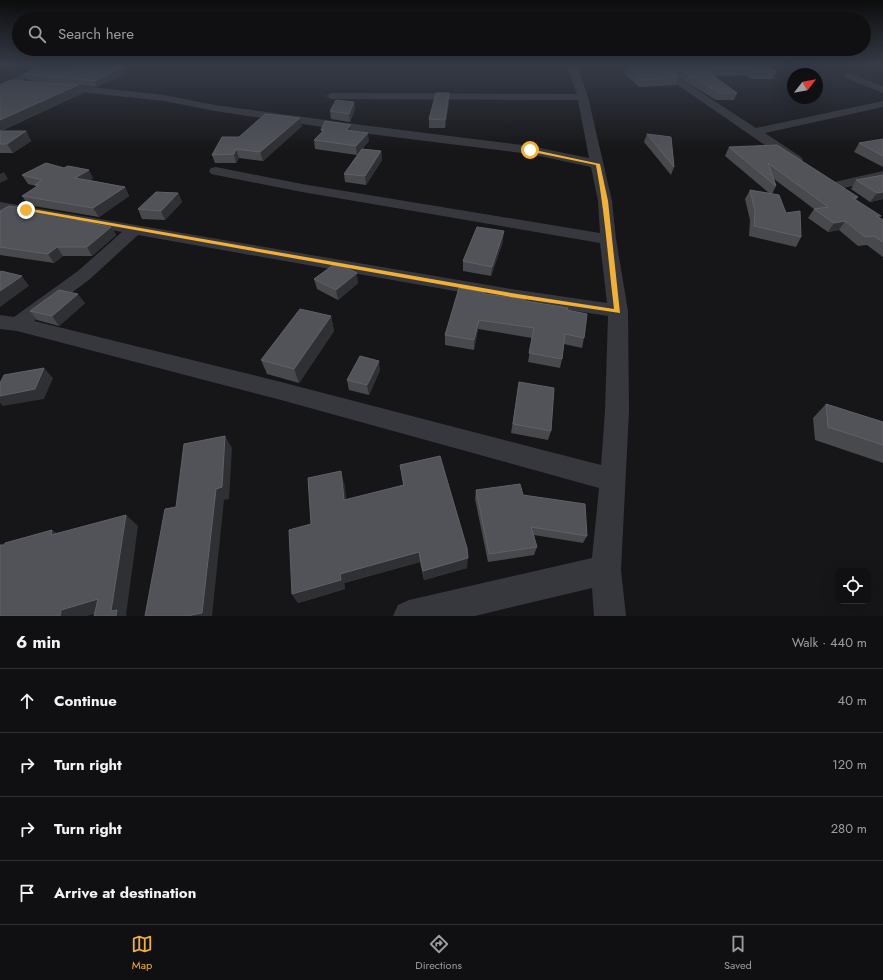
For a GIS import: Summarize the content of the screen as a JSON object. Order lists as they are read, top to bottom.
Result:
{
  "north": "top right",
  "page": {
    "search": "Search here",
    "heading": ["6 min", "Walk · 440 m"],
    "list": [
      ["Continue", "40 m"],
      ["Turn right", "120 m"],
      ["Turn right", "280 m"],
      "Arrive at destination"
    ],
    "nav": ["Map", "Directions", "Saved"]
  }
}
